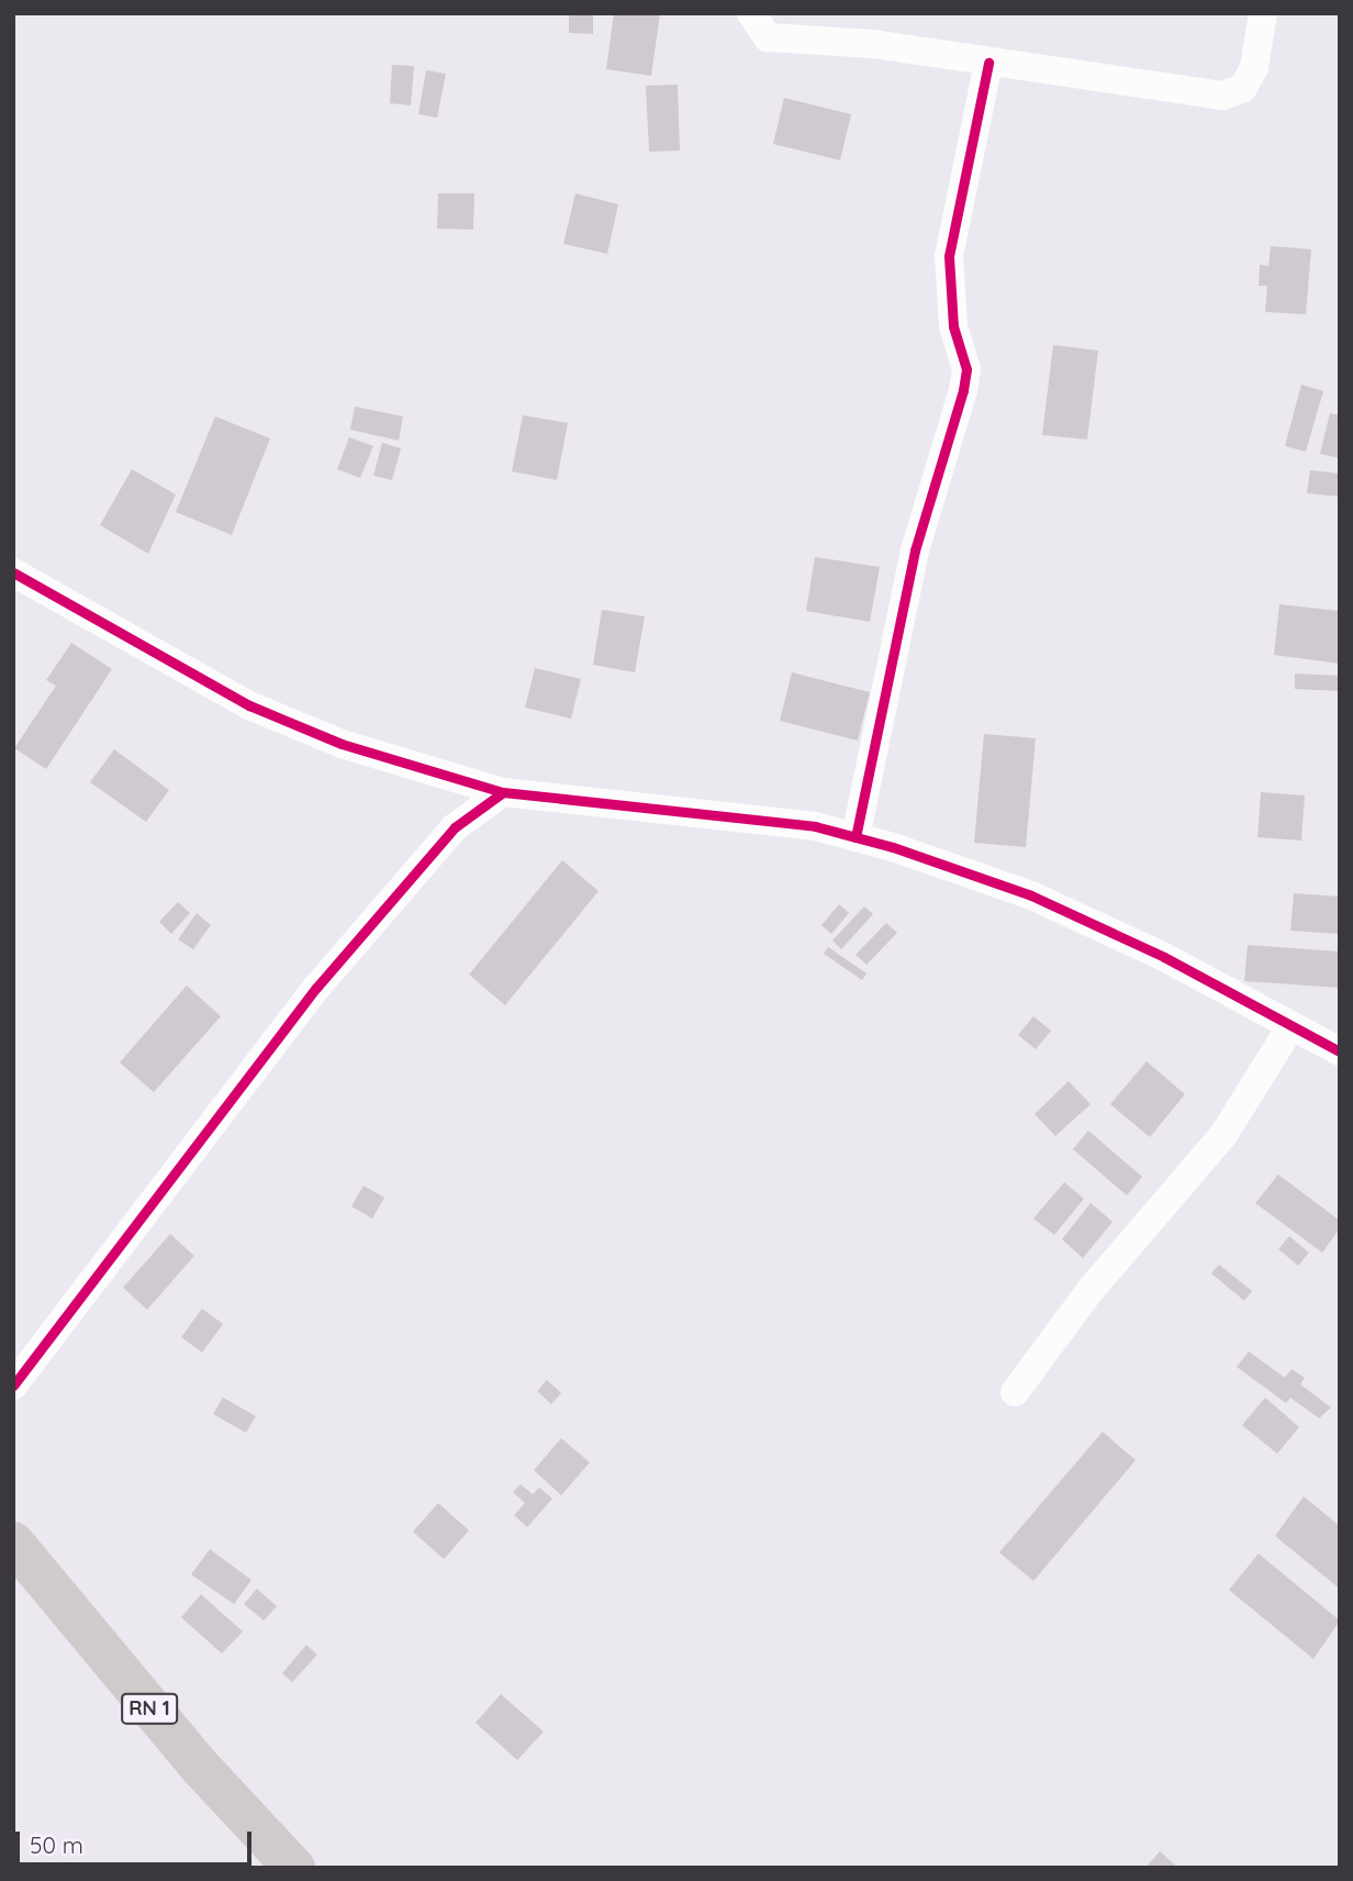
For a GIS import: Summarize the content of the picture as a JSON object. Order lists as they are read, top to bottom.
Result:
{
  "streets": {
    "main road": ["RN 1"]
  },
  "scale_bar": "50 m"
}
